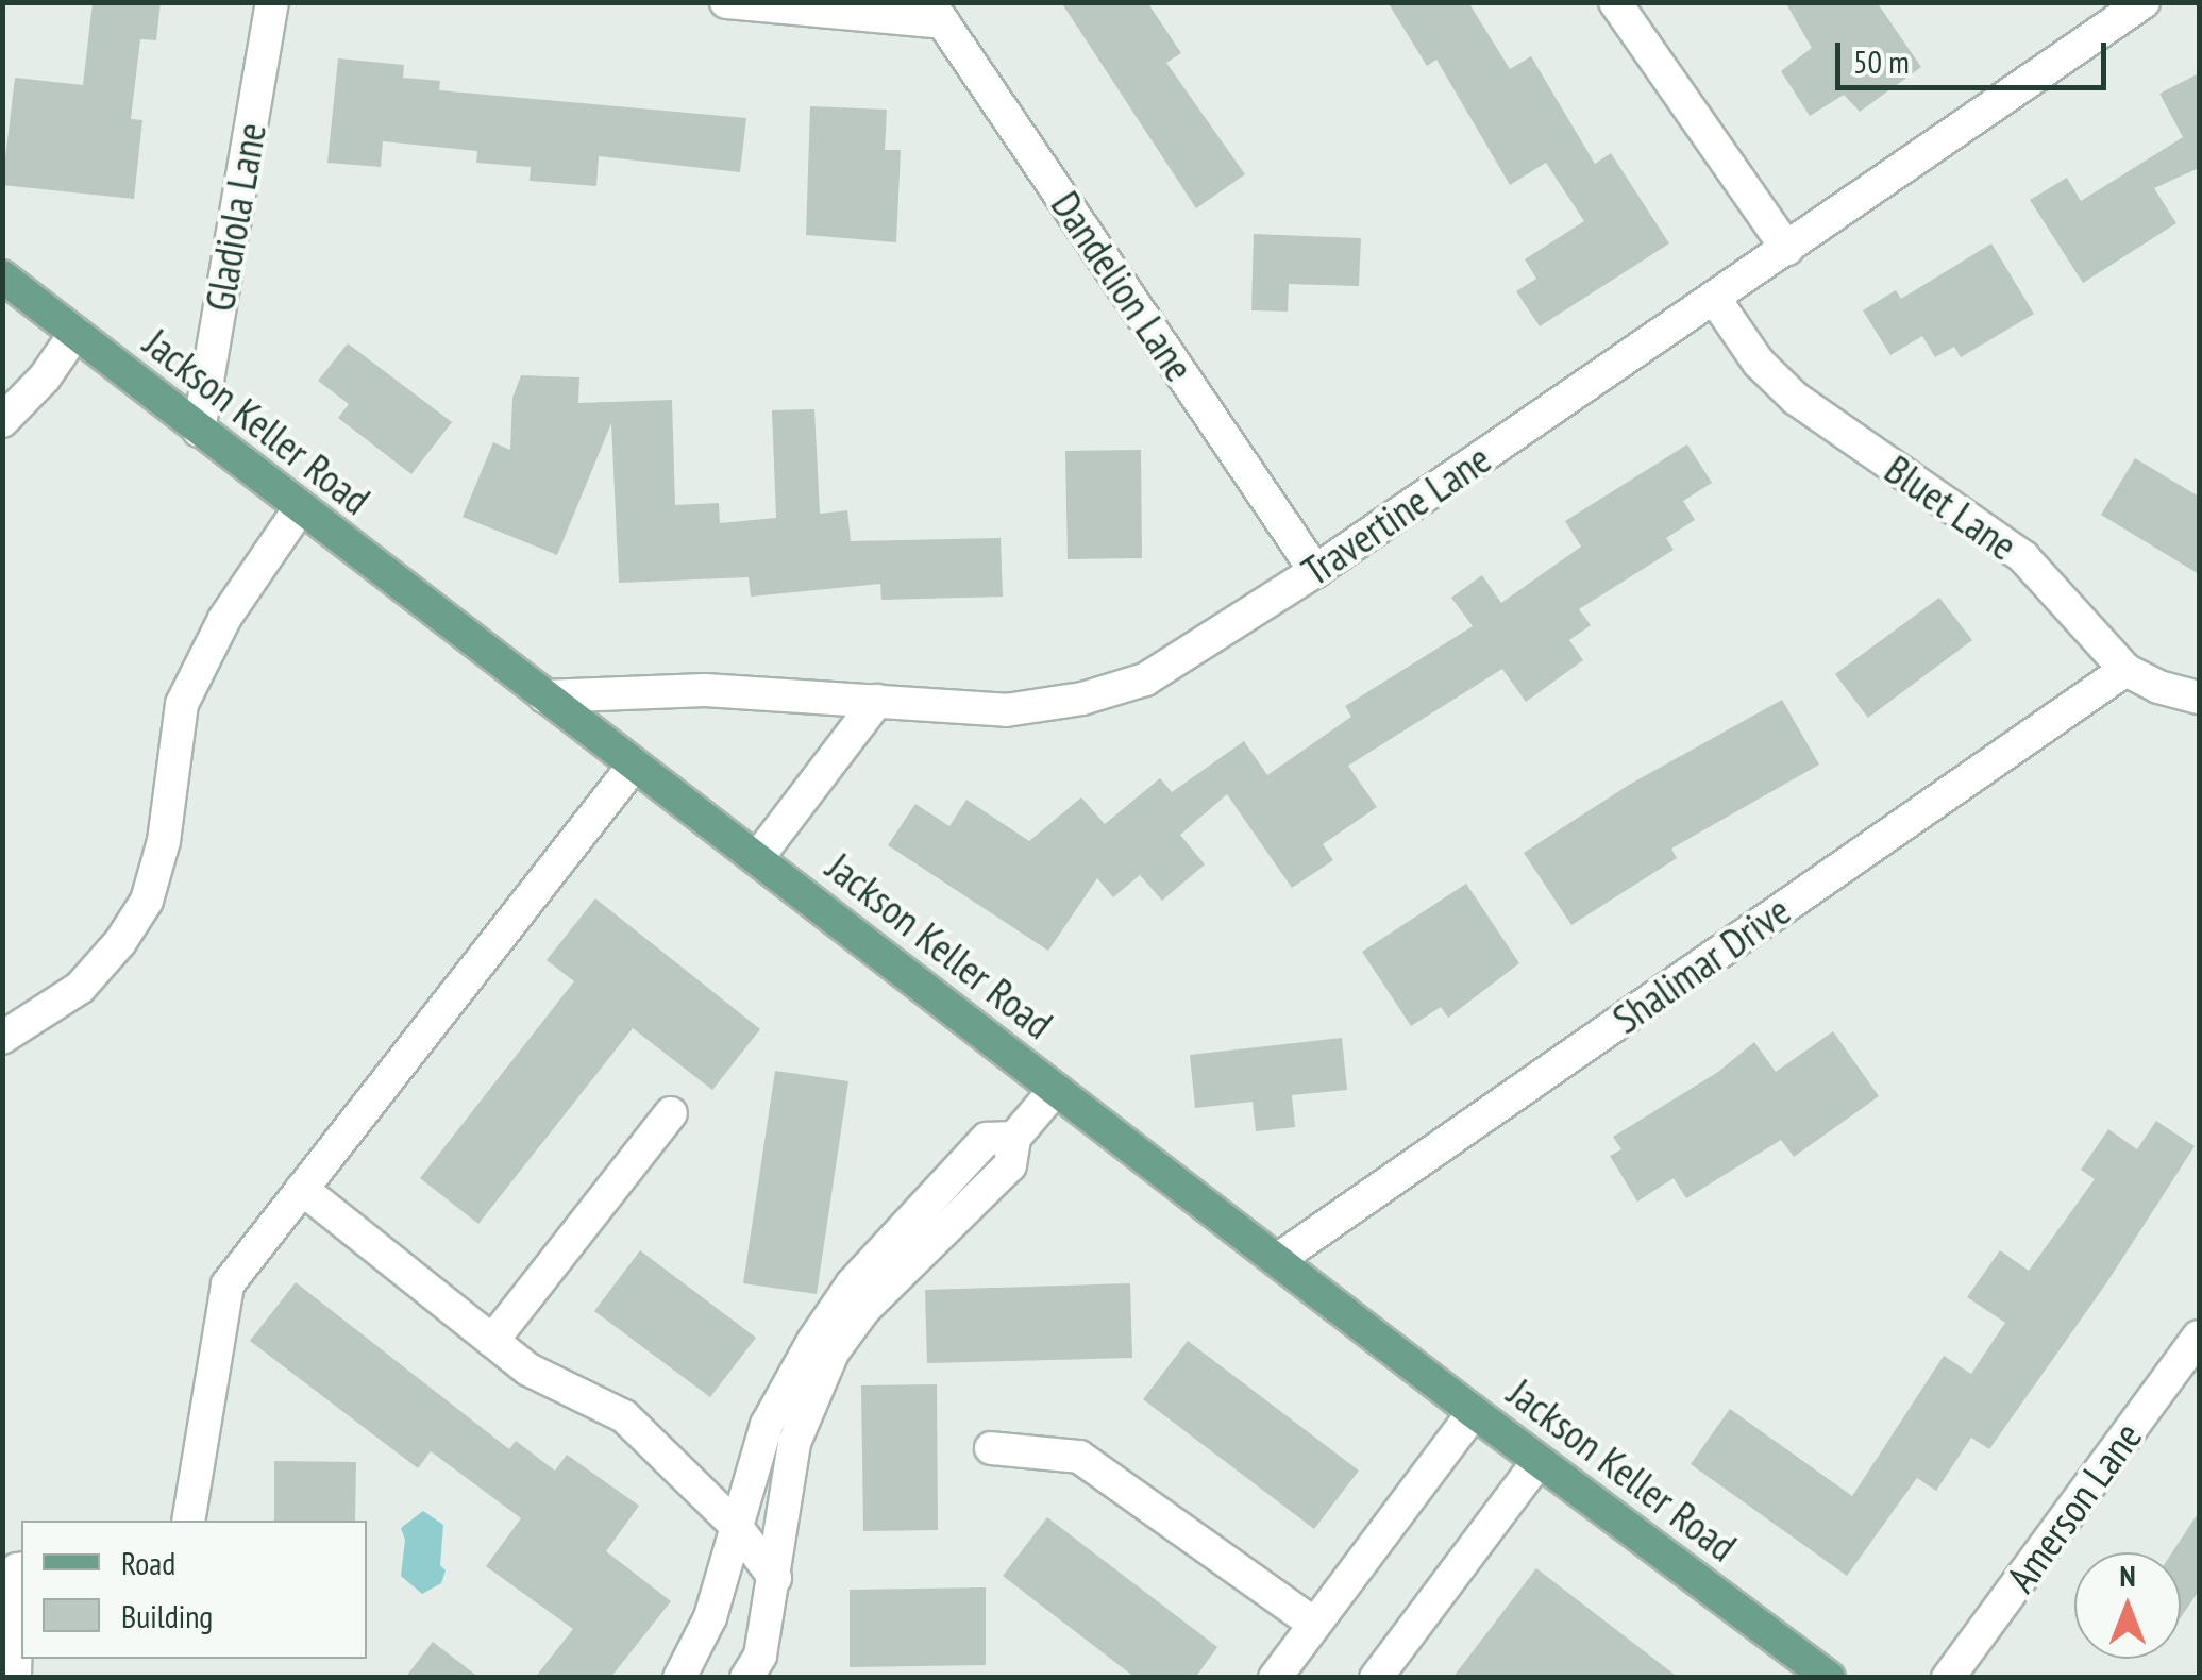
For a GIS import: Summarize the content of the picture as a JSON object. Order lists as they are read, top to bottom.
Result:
{
  "streets": {
    "main road": ["Jackson Keller Road"],
    "street": [
      "Gladiola Lane",
      "Dandelion Lane",
      "Bluet Lane",
      "Travertine Lane",
      "Shalimar Drive",
      "Amerson Lane"
    ]
  },
  "crossings": [
    ["Gladiola Lane", "Jackson Keller Road"],
    ["Dandelion Lane", "Travertine Lane"],
    ["Jackson Keller Road", "Travertine Lane"],
    ["Jackson Keller Road", "Shalimar Drive"],
    ["Bluet Lane", "Travertine Lane"],
    ["Bluet Lane", "Shalimar Drive"]
  ],
  "legend": ["Road", "Building"],
  "scale_bar": "50 m",
  "north": "top"
}
